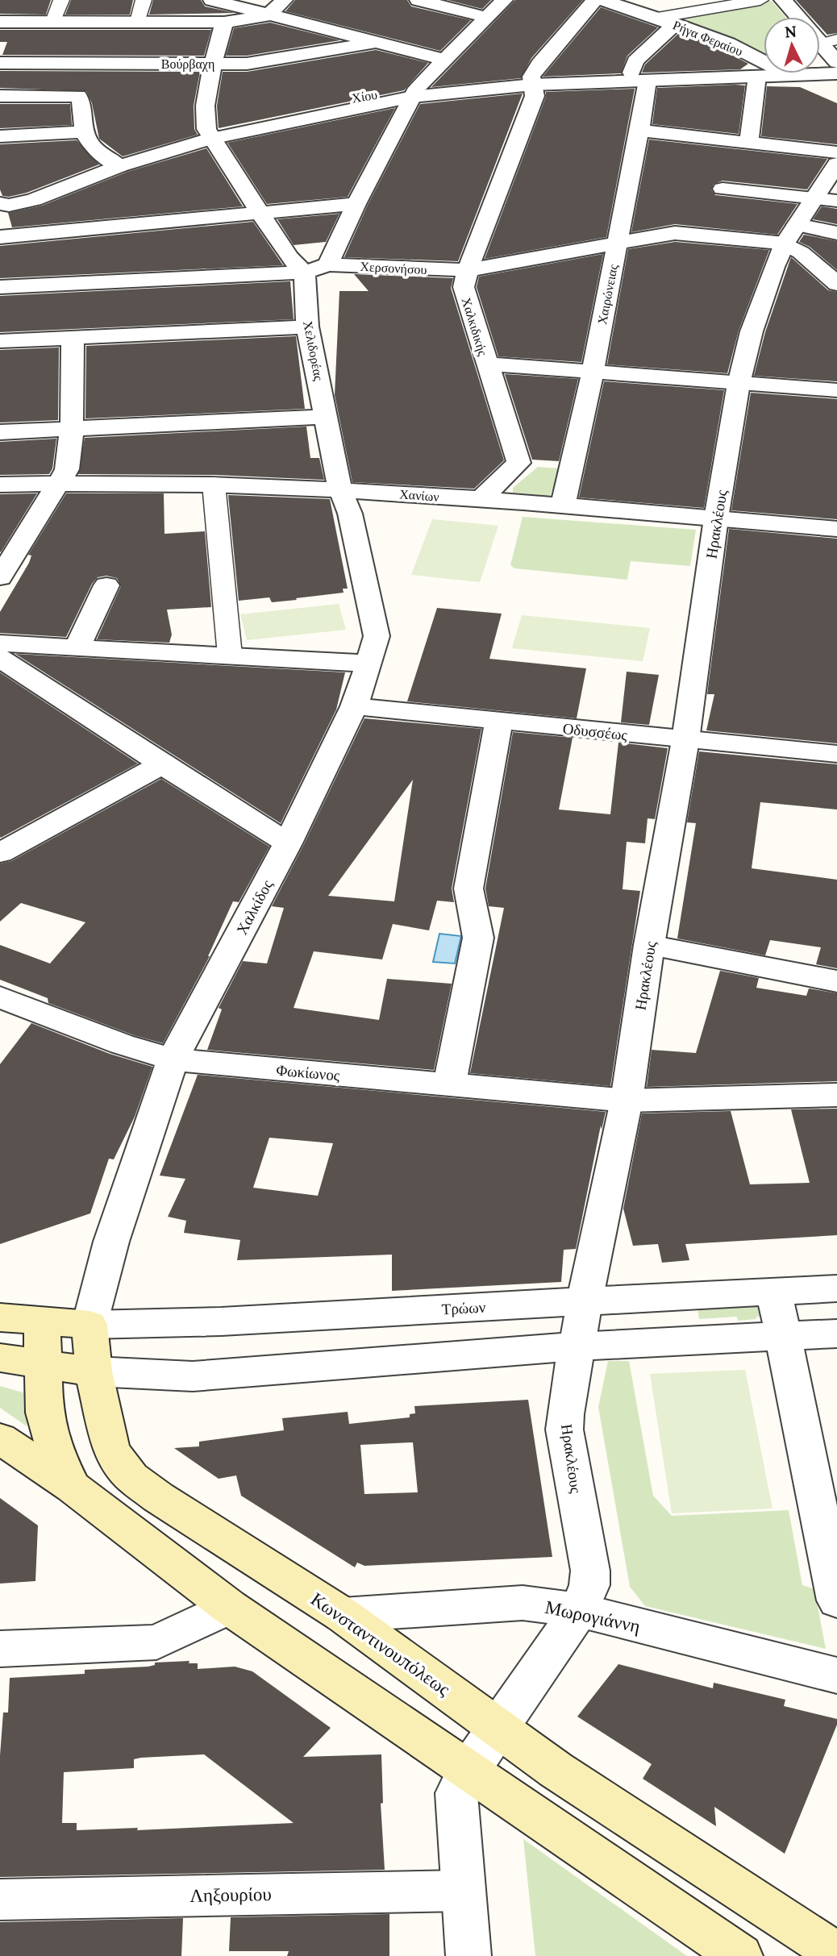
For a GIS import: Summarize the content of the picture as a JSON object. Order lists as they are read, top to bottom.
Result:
{
  "streets": {
    "main road": ["Κωνσταντινουπόλεως"],
    "street": [
      "Ρήγα Φεραίου",
      "Βούρβαχη",
      "Χίου",
      "Χερσονήσου",
      "Χαιρώνειας",
      "Χαλκιδικής",
      "Χελιδορέας",
      "Χανίων",
      "Ηρακλέους",
      "Οδυσσέως",
      "Χαλκίδος",
      "Φωκίωνος",
      "Τρώων",
      "Μωρογιάννη",
      "Ληξουρίου"
    ]
  },
  "crossings": [
    ["Ρήγα Φεραίου", "Χίου"],
    ["Χίου", "Χαιρώνειας"],
    ["Χίου", "Χαλκιδικής"],
    ["Χερσονήσου", "Χαιρώνειας"],
    ["Χερσονήσου", "Χαλκιδικής"],
    ["Χερσονήσου", "Χελιδορέας"],
    ["Χερσονήσου", "Ηρακλέους"],
    ["Χαιρώνειας", "Χανίων"],
    ["Χαλκιδικής", "Χανίων"],
    ["Χελιδορέας", "Χανίων"],
    ["Χελιδορέας", "Χαλκίδος"],
    ["Χανίων", "Ηρακλέους"],
    ["Χανίων", "Χαλκίδος"],
    ["Ηρακλέους", "Οδυσσέως"],
    ["Ηρακλέους", "Φωκίωνος"],
    ["Ηρακλέους", "Τρώων"],
    ["Ηρακλέους", "Μωρογιάννη"],
    ["Ηρακλέους", "Κωνσταντινουπόλεως"],
    ["Ηρακλέους", "Ληξουρίου"],
    ["Οδυσσέως", "Χαλκίδος"],
    ["Χαλκίδος", "Φωκίωνος"],
    ["Χαλκίδος", "Τρώων"],
    ["Χαλκίδος", "Κωνσταντινουπόλεως"],
    ["Τρώων", "Κωνσταντινουπόλεως"],
    ["Μωρογιάννη", "Κωνσταντινουπόλεως"]
  ],
  "north": "top"
}
